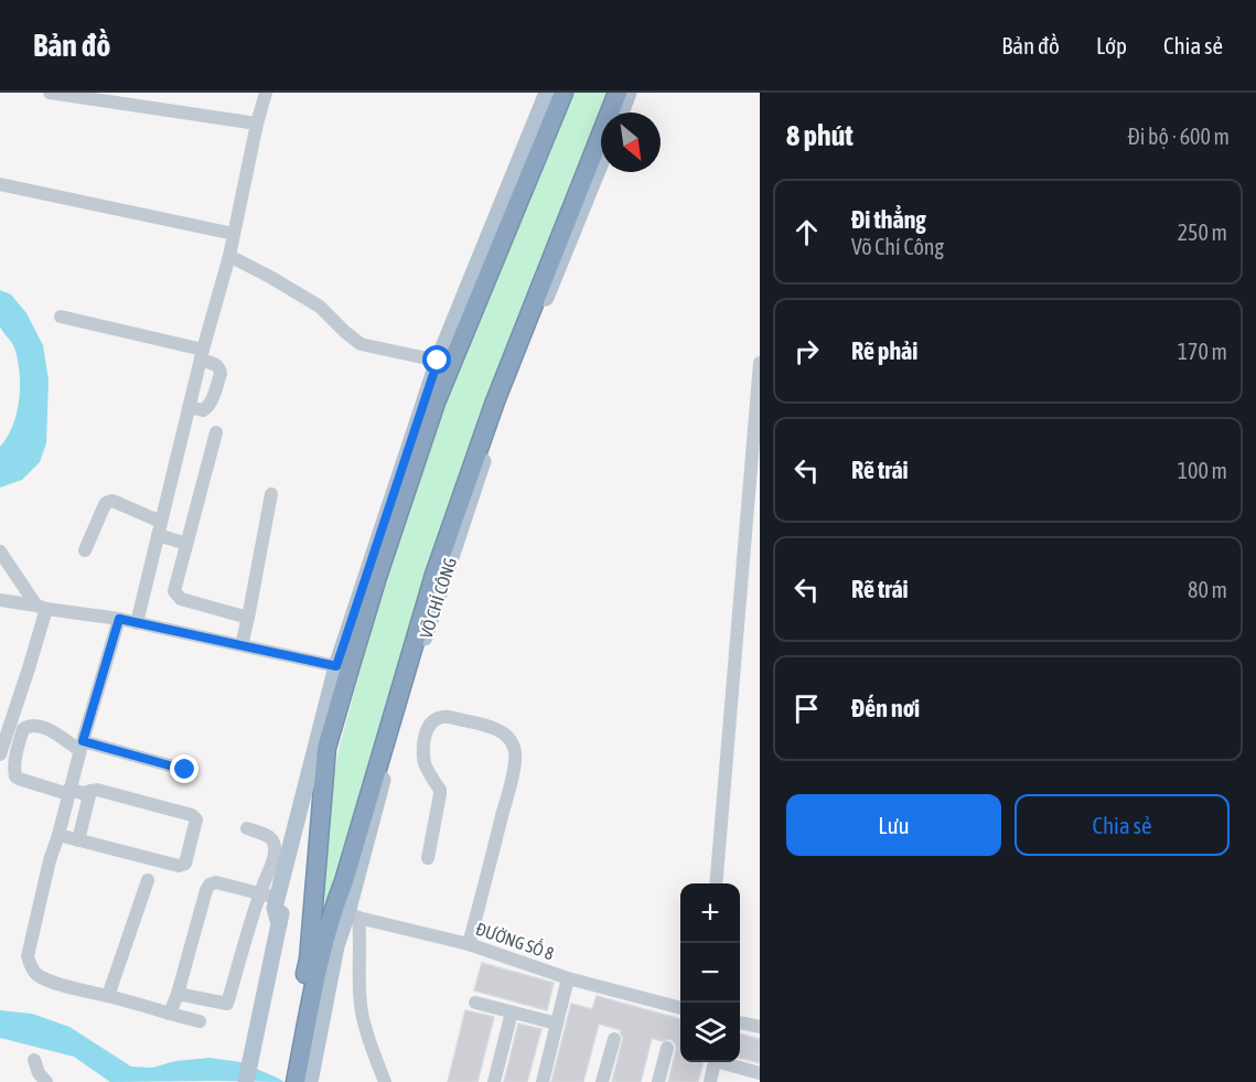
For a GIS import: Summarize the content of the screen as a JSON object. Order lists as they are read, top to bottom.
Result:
{
  "streets": {
    "highway": ["VÕ CHÍ CÔNG"],
    "street": ["ĐƯỜNG SỐ 8"]
  },
  "crossings": [
    ["VÕ CHÍ CÔNG", "ĐƯỜNG SỐ 8"]
  ],
  "north": "bottom right",
  "page": {
    "header": "Bản đồ",
    "nav": ["Bản đồ", "Lớp", "Chia sẻ"],
    "heading": ["8 phút", "Đi bộ · 600 m"],
    "list": [
      ["Đi thẳng", "Võ Chí Công", "250 m"],
      ["Rẽ phải", "170 m"],
      ["Rẽ trái", "100 m"],
      ["Rẽ trái", "80 m"],
      "Đến nơi"
    ],
    "buttons": ["Lưu", "Chia sẻ"],
    "map_buttons": ["+", "−"]
  }
}
